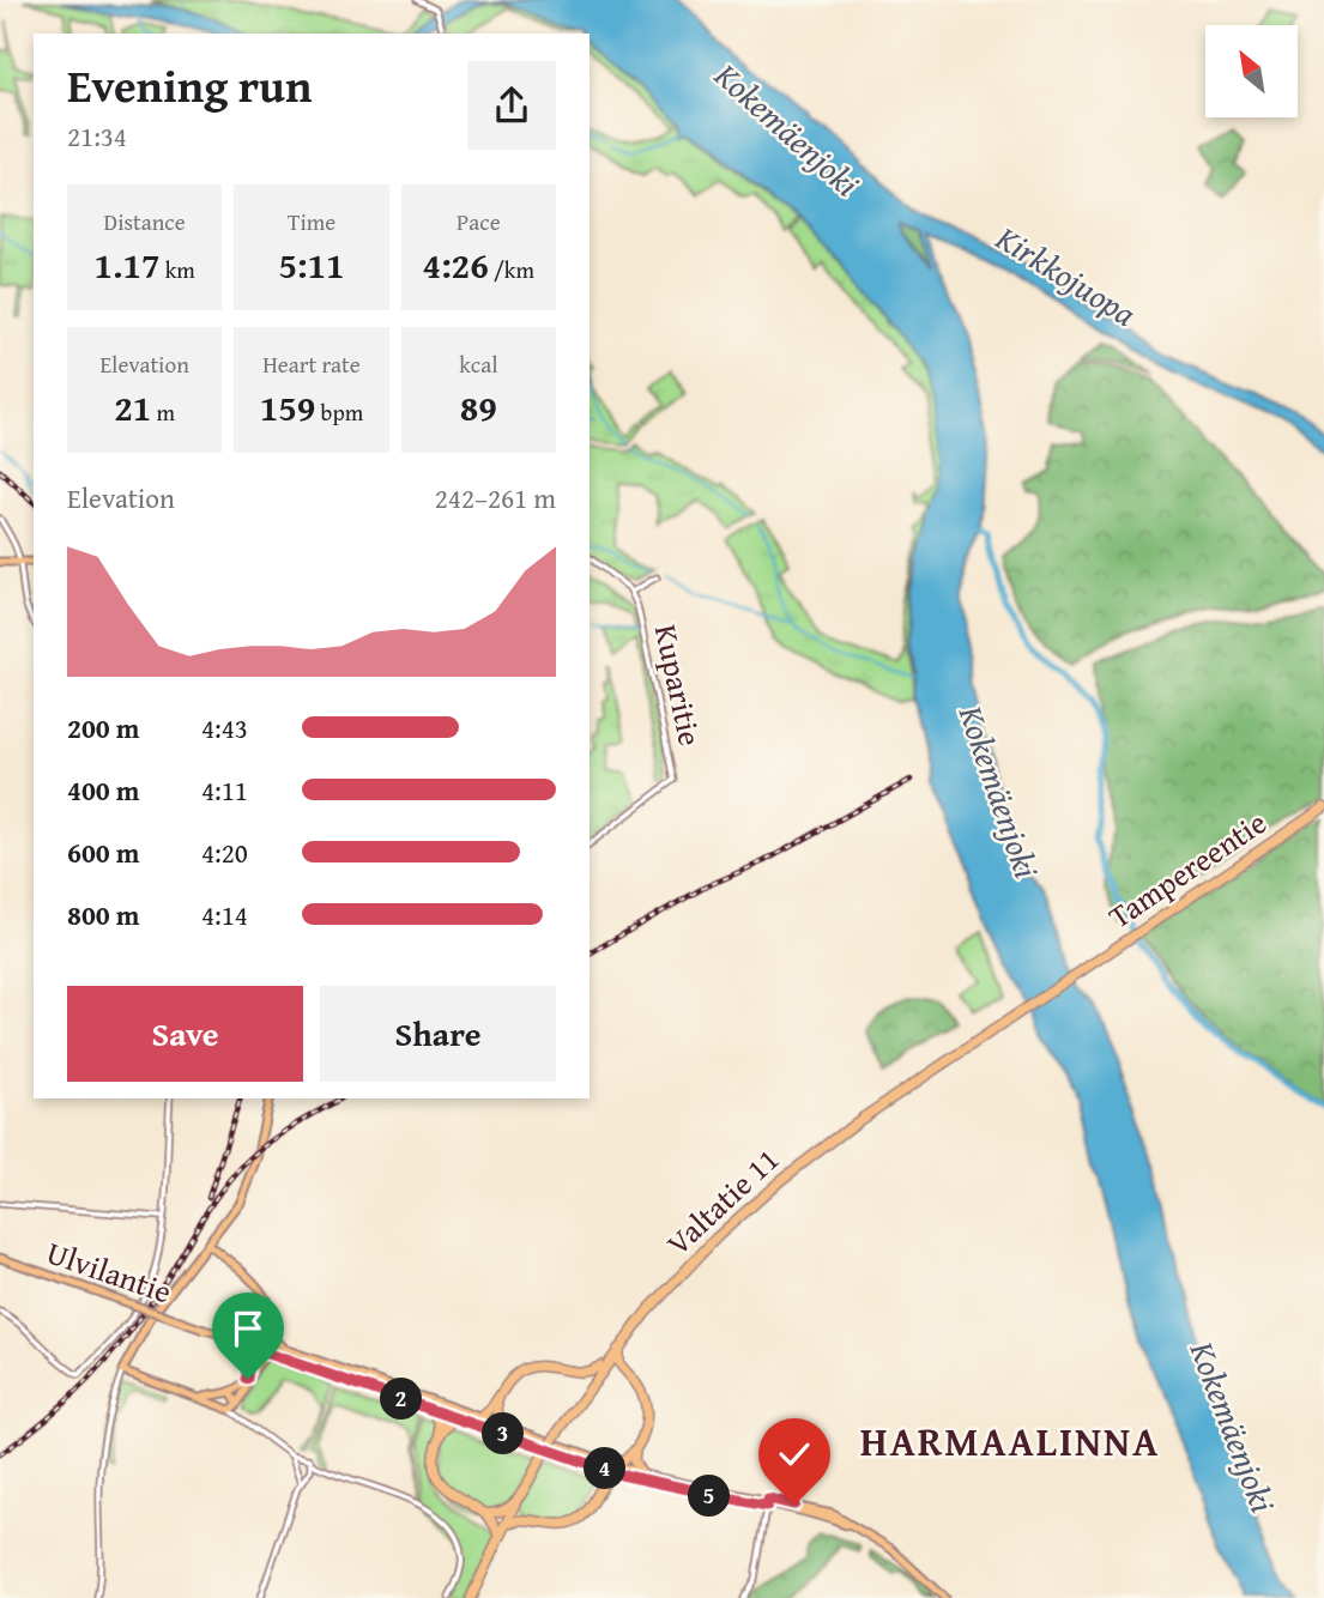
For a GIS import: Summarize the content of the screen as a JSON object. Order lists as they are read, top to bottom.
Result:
{
  "streets": {
    "highway": ["Tampereentie", "Valtatie 11"],
    "main road": ["Ulvilantie"],
    "street": ["Kuparitie"]
  },
  "crossings": [
    ["Tampereentie", "Valtatie 11"]
  ],
  "districts": ["HARMAALINNA"],
  "water": ["Kokemäenjoki", "Kirkkojuopa"],
  "north": "top left",
  "page": {
    "heading": ["Evening run", "21:34"],
    "stats": [
      ["Distance", "1.17 km"],
      ["Time", "5:11"],
      ["Pace", "4:26 /km"],
      ["Elevation", "21 m"],
      ["Heart rate", "159 bpm"],
      ["kcal", "89"]
    ],
    "chart": ["Elevation", "242–261 m"],
    "list": [
      {
        "name": "200 m",
        "note": "4:43"
      },
      {
        "name": "400 m",
        "note": "4:11"
      },
      {
        "name": "600 m",
        "note": "4:20"
      },
      {
        "name": "800 m",
        "note": "4:14"
      }
    ],
    "buttons": ["Save", "Share"],
    "pins": [
      "2",
      "3",
      "4",
      "5"
    ]
  }
}
